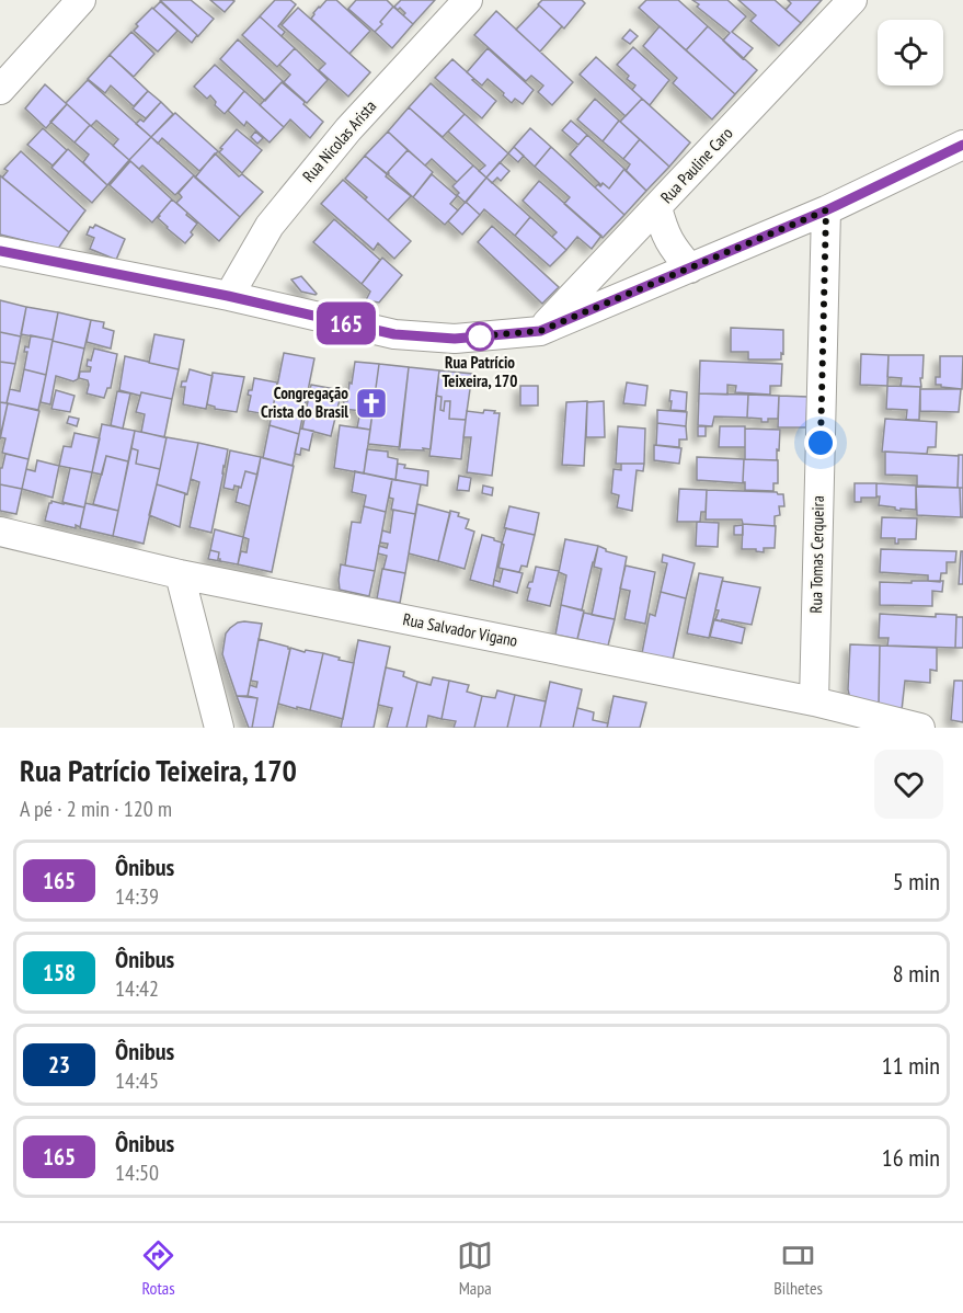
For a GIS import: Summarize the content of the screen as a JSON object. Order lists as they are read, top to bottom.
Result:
{
  "streets": {
    "street": [
      "Rua Nicolas Arista",
      "Rua Pauline Caro",
      "Rua Tomas Cerqueira",
      "Rua Salvador Vigano"
    ]
  },
  "crossings": [
    ["Rua Tomas Cerqueira", "Rua Salvador Vigano"]
  ],
  "places": {
    "other": ["Rua Patrício Teixeira, 170"],
    "church": ["Congregação Crista do Brasil"]
  },
  "lines": ["bus line 165"],
  "page": {
    "on_map": "165",
    "heading": ["Rua Patrício Teixeira, 170", "A pé · 2 min · 120 m"],
    "list": [
      {
        "mark": "165",
        "name": "Ônibus",
        "note": "14:39",
        "value": "5 min"
      },
      {
        "mark": "158",
        "name": "Ônibus",
        "note": "14:42",
        "value": "8 min"
      },
      {
        "mark": "23",
        "name": "Ônibus",
        "note": "14:45",
        "value": "11 min"
      },
      {
        "mark": "165",
        "name": "Ônibus",
        "note": "14:50",
        "value": "16 min"
      }
    ],
    "tabs": ["Rotas", "Mapa", "Bilhetes"]
  }
}
